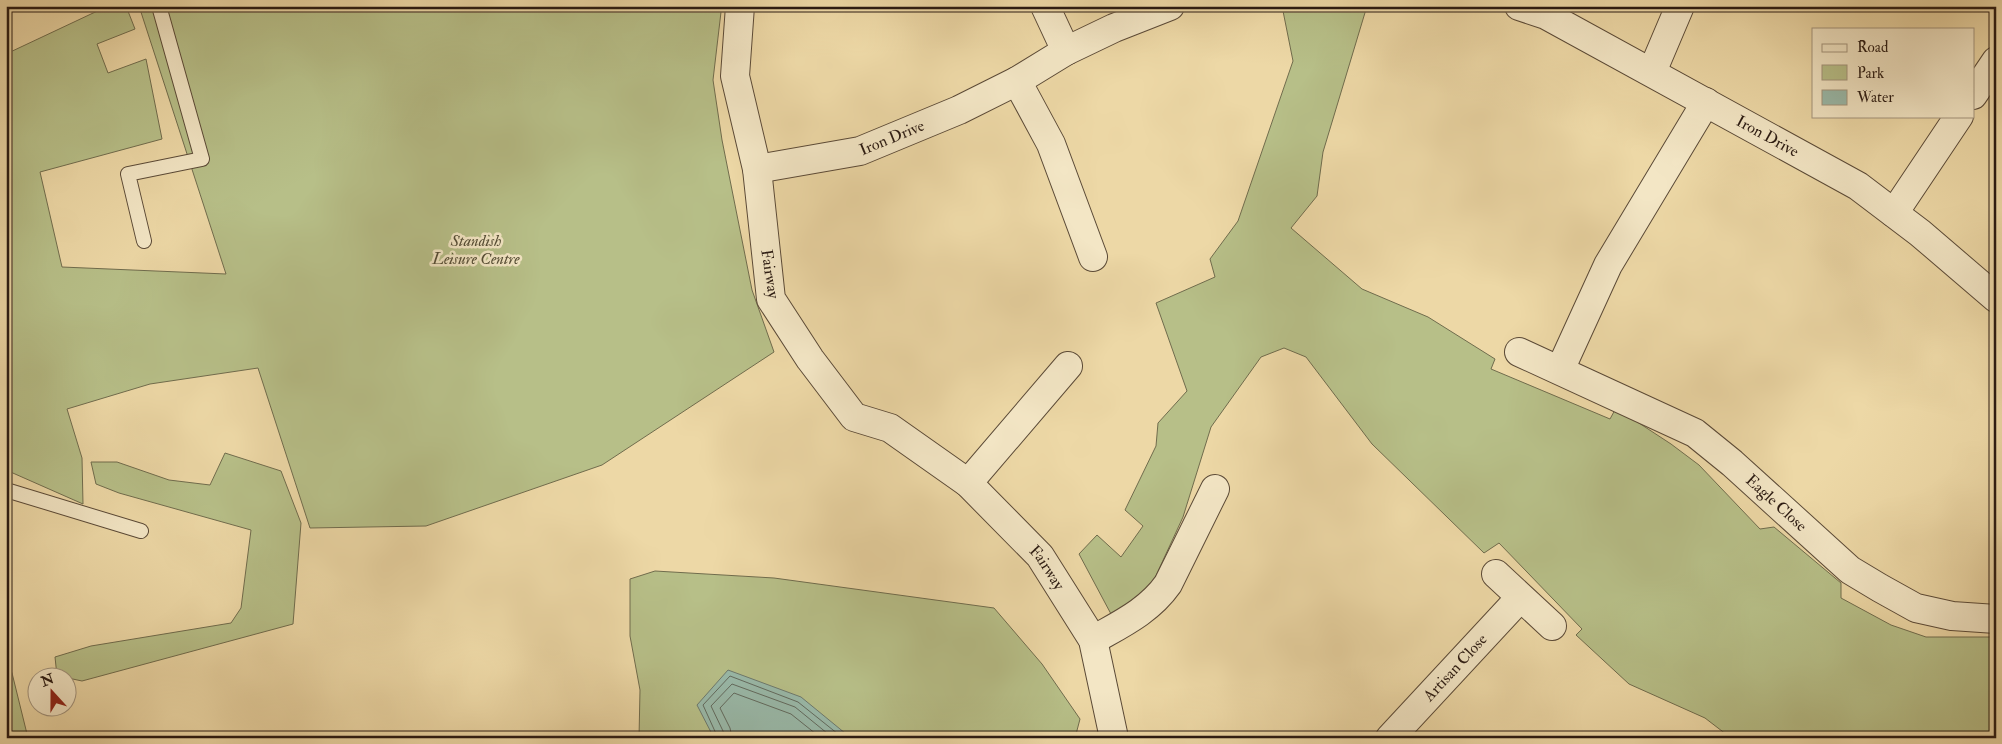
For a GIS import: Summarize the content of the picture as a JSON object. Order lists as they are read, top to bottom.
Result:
{
  "streets": {
    "street": [
      "Iron Drive",
      "Fairway",
      "Eagle Close",
      "Artisan Close"
    ]
  },
  "crossings": [
    ["Iron Drive", "Fairway"]
  ],
  "parks": ["Standish Leisure Centre"],
  "legend": ["Road", "Park", "Water"],
  "north": "top"
}
